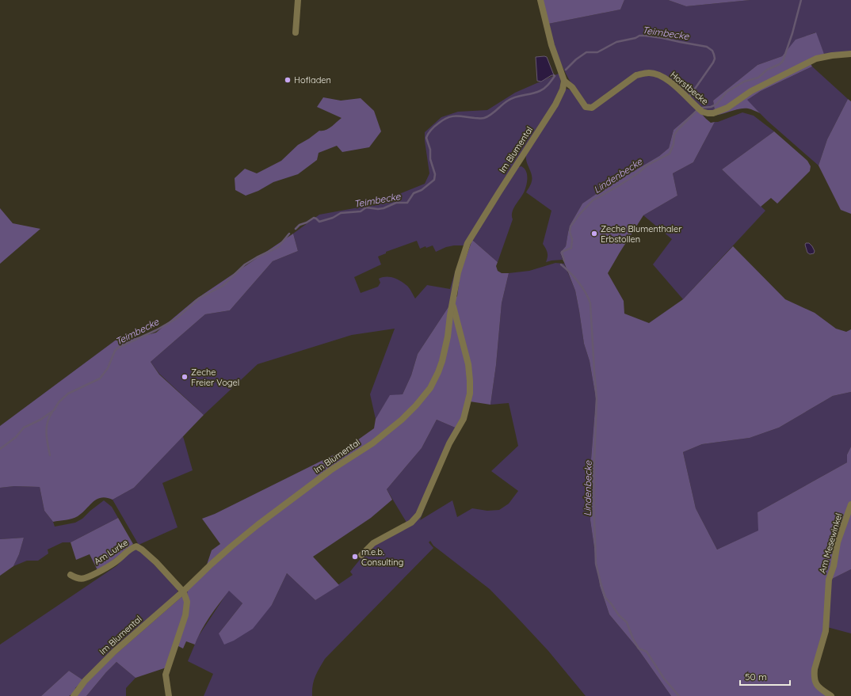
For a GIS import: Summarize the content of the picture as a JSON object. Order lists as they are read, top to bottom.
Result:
{
  "streets": {
    "street": [
      "Horstbecke",
      "Im Blumental",
      "Am Mesewinkel",
      "Am Lurke"
    ]
  },
  "crossings": [
    ["Horstbecke", "Im Blumental"],
    ["Im Blumental", "Am Lurke"]
  ],
  "water": ["Teimbecke", "Lindenbecke"],
  "places": [
    "Hofladen",
    "Zeche Blumenthaler Erbstollen",
    "Zeche Freier Vogel",
    "m.e.b. Consulting"
  ],
  "scale_bar": "50 m"
}
